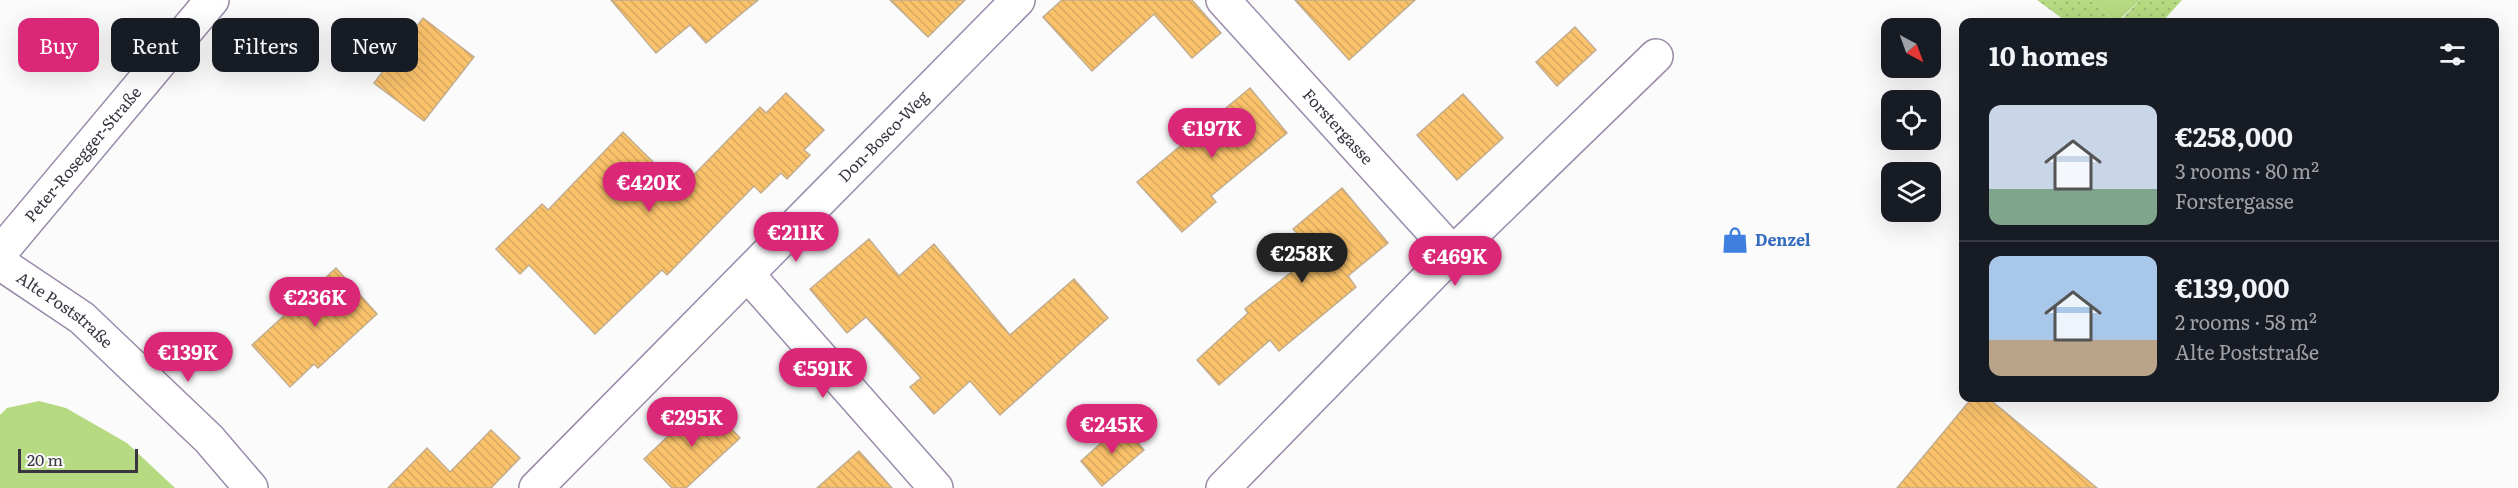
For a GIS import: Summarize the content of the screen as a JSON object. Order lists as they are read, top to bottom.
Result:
{
  "streets": {
    "street": [
      "Forstergasse",
      "Don-Bosco-Weg",
      "Peter-Rosegger-Straße",
      "Alte Poststraße"
    ]
  },
  "places": {
    "shop": ["Denzel"]
  },
  "scale_bar": "20 m",
  "north": "bottom right",
  "page": {
    "chip": [
      "Buy",
      "Rent",
      "Filters",
      "New"
    ],
    "heading": "10 homes",
    "list": [
      {
        "name": "€258,000",
        "note": "3 rooms · 80 m² · Forstergasse"
      },
      {
        "name": "€139,000",
        "note": "2 rooms · 58 m² · Alte Poststraße"
      }
    ],
    "price": [
      "€197K",
      "€420K",
      "€211K",
      "€258K",
      "€469K",
      "€236K",
      "€139K",
      "€591K",
      "€295K",
      "€245K"
    ],
    "scale": "20 m"
  }
}
